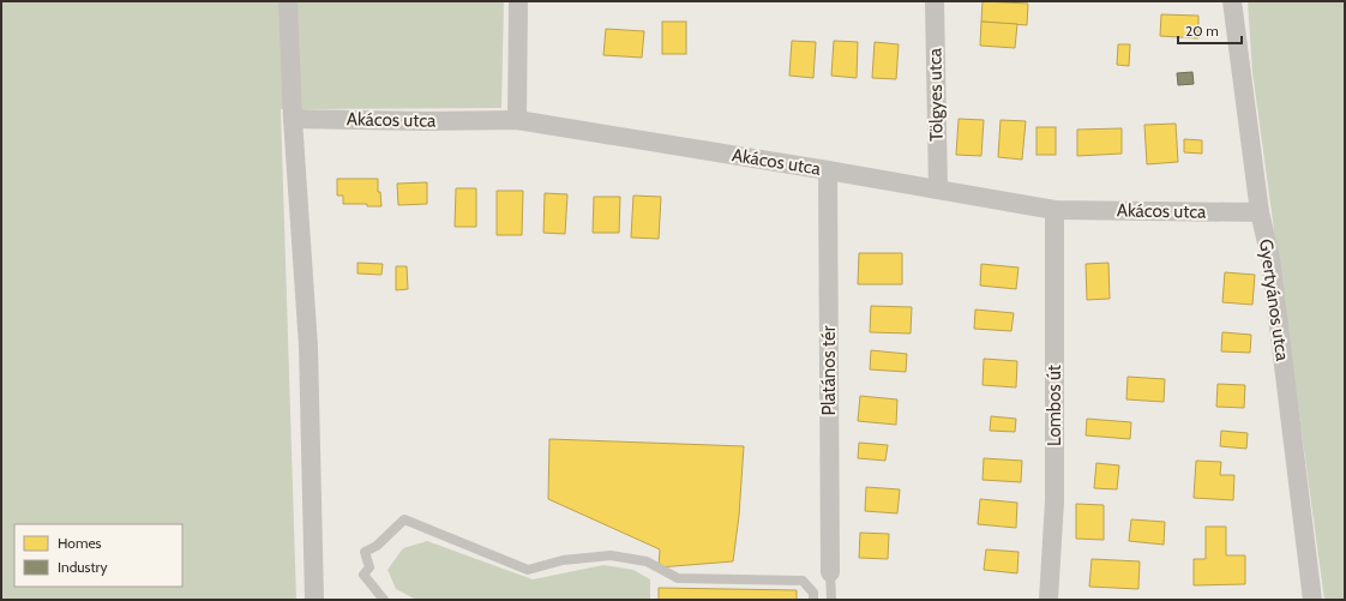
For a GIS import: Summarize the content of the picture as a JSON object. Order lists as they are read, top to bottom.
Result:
{
  "streets": {
    "street": [
      "Tölgyes utca",
      "Akácos utca",
      "Gyertyános utca",
      "Platános tér",
      "Lombos út"
    ]
  },
  "crossings": [
    ["Tölgyes utca", "Akácos utca"],
    ["Akácos utca", "Gyertyános utca"],
    ["Akácos utca", "Platános tér"],
    ["Akácos utca", "Lombos út"]
  ],
  "legend": ["Homes", "Industry"],
  "scale_bar": "20 m"
}
